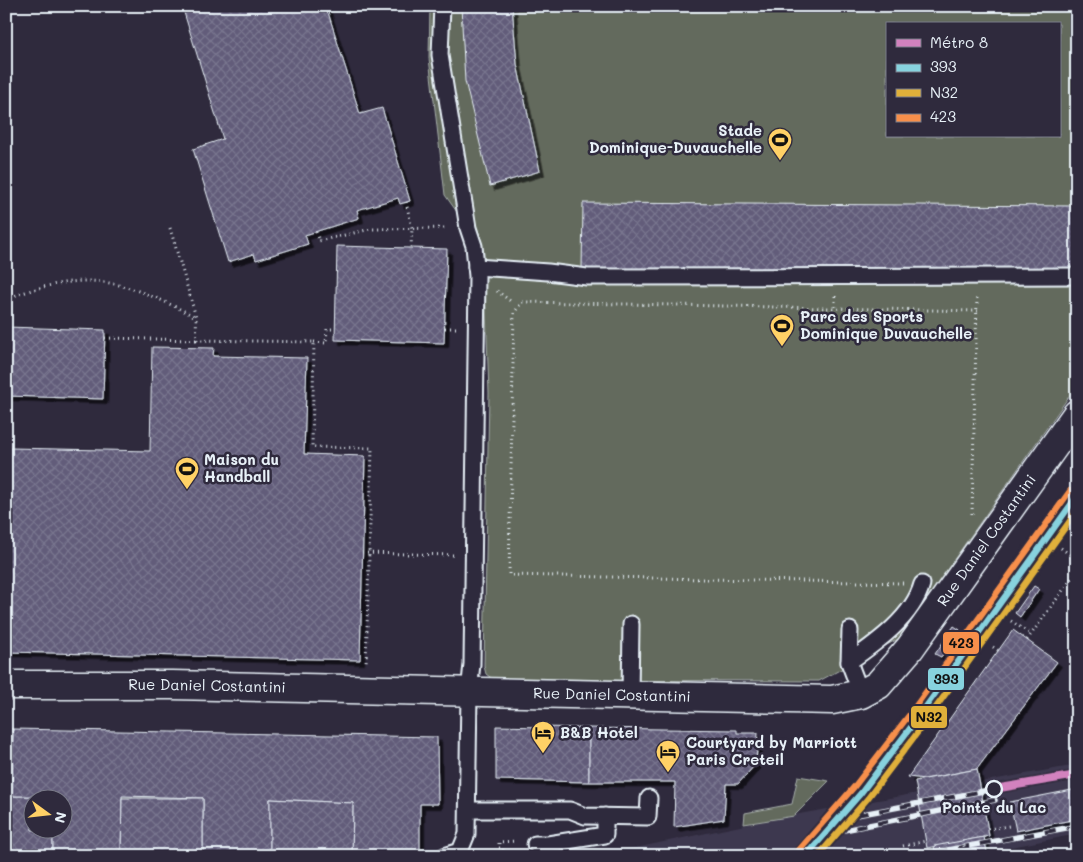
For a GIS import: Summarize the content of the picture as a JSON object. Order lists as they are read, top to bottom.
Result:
{
  "streets": {
    "street": ["Rue Daniel Costantini"]
  },
  "places": {
    "sports": ["Stade Dominique-Duvauchelle", "Parc des Sports Dominique Duvauchelle", "Maison du Handball"],
    "hotel": ["B&B Hotel", "Courtyard by Marriott Paris Creteil"],
    "other": ["Pointe du Lac"]
  },
  "lines": [
    "transit line 423",
    "transit line 393",
    "transit line N32",
    "metro line 8"
  ],
  "legend": [
    "Métro 8",
    "393",
    "N32",
    "423"
  ],
  "north": "right"
}
